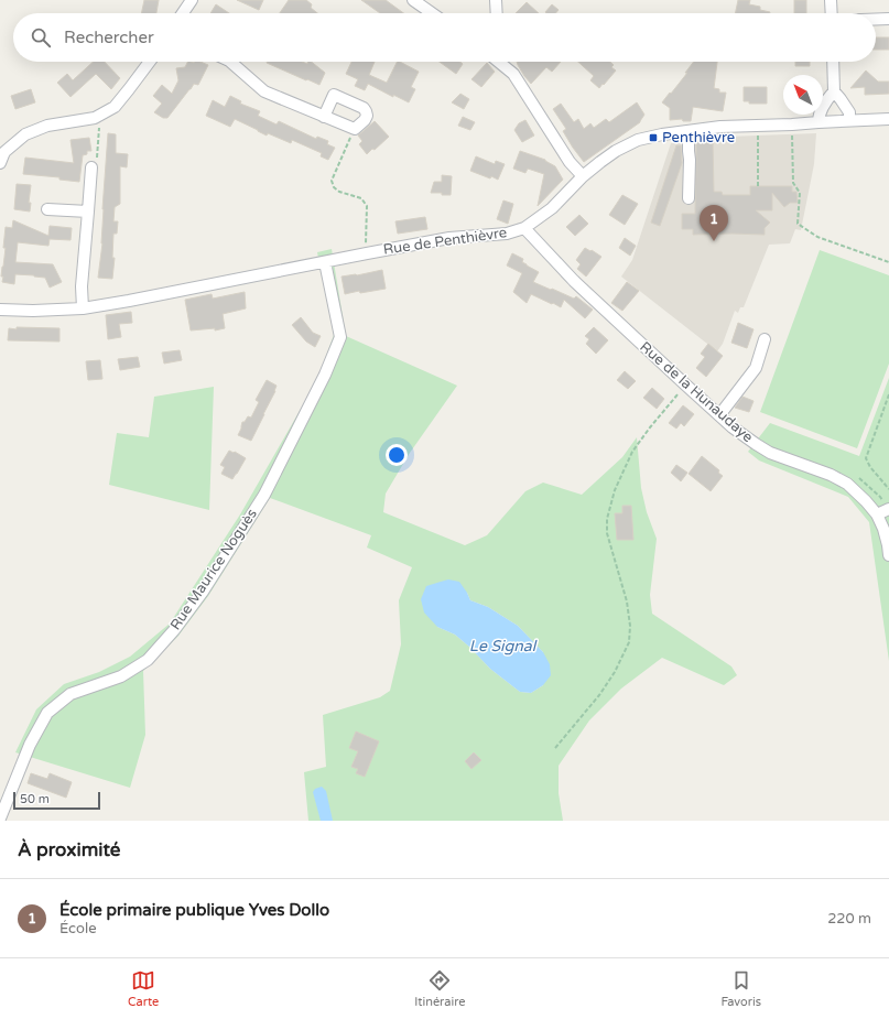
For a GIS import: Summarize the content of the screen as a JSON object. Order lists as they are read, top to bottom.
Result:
{
  "streets": {
    "street": ["Rue de Penthièvre", "Rue de la Hunaudaye", "Rue Maurice Noguès"]
  },
  "crossings": [
    ["Rue de Penthièvre", "Rue de la Hunaudaye"],
    ["Rue de Penthièvre", "Rue Maurice Noguès"]
  ],
  "water": ["Le Signal"],
  "places": {
    "transit": ["Penthièvre"]
  },
  "scale_bar": "50 m",
  "north": "top left",
  "page": {
    "search": "Rechercher",
    "pins": "1",
    "scale": "50 m",
    "heading": "À proximité",
    "list": [
      {
        "mark": "1",
        "name": "École primaire publique Yves Dollo",
        "note": "École",
        "value": "220 m"
      }
    ],
    "nav": ["Carte", "Itinéraire", "Favoris"]
  }
}
